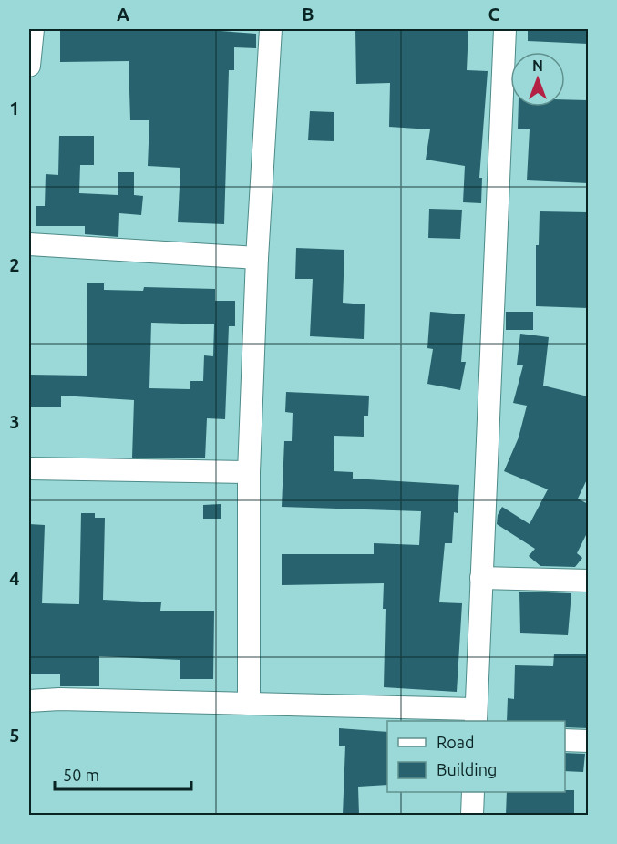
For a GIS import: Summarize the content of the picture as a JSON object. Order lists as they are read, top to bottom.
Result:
{
  "legend": ["Road", "Building"],
  "scale_bar": "50 m",
  "north": "top",
  "grid": {
    "columns": ["A", "B", "C"],
    "rows": [
      "1",
      "2",
      "3",
      "4",
      "5"
    ]
  }
}
